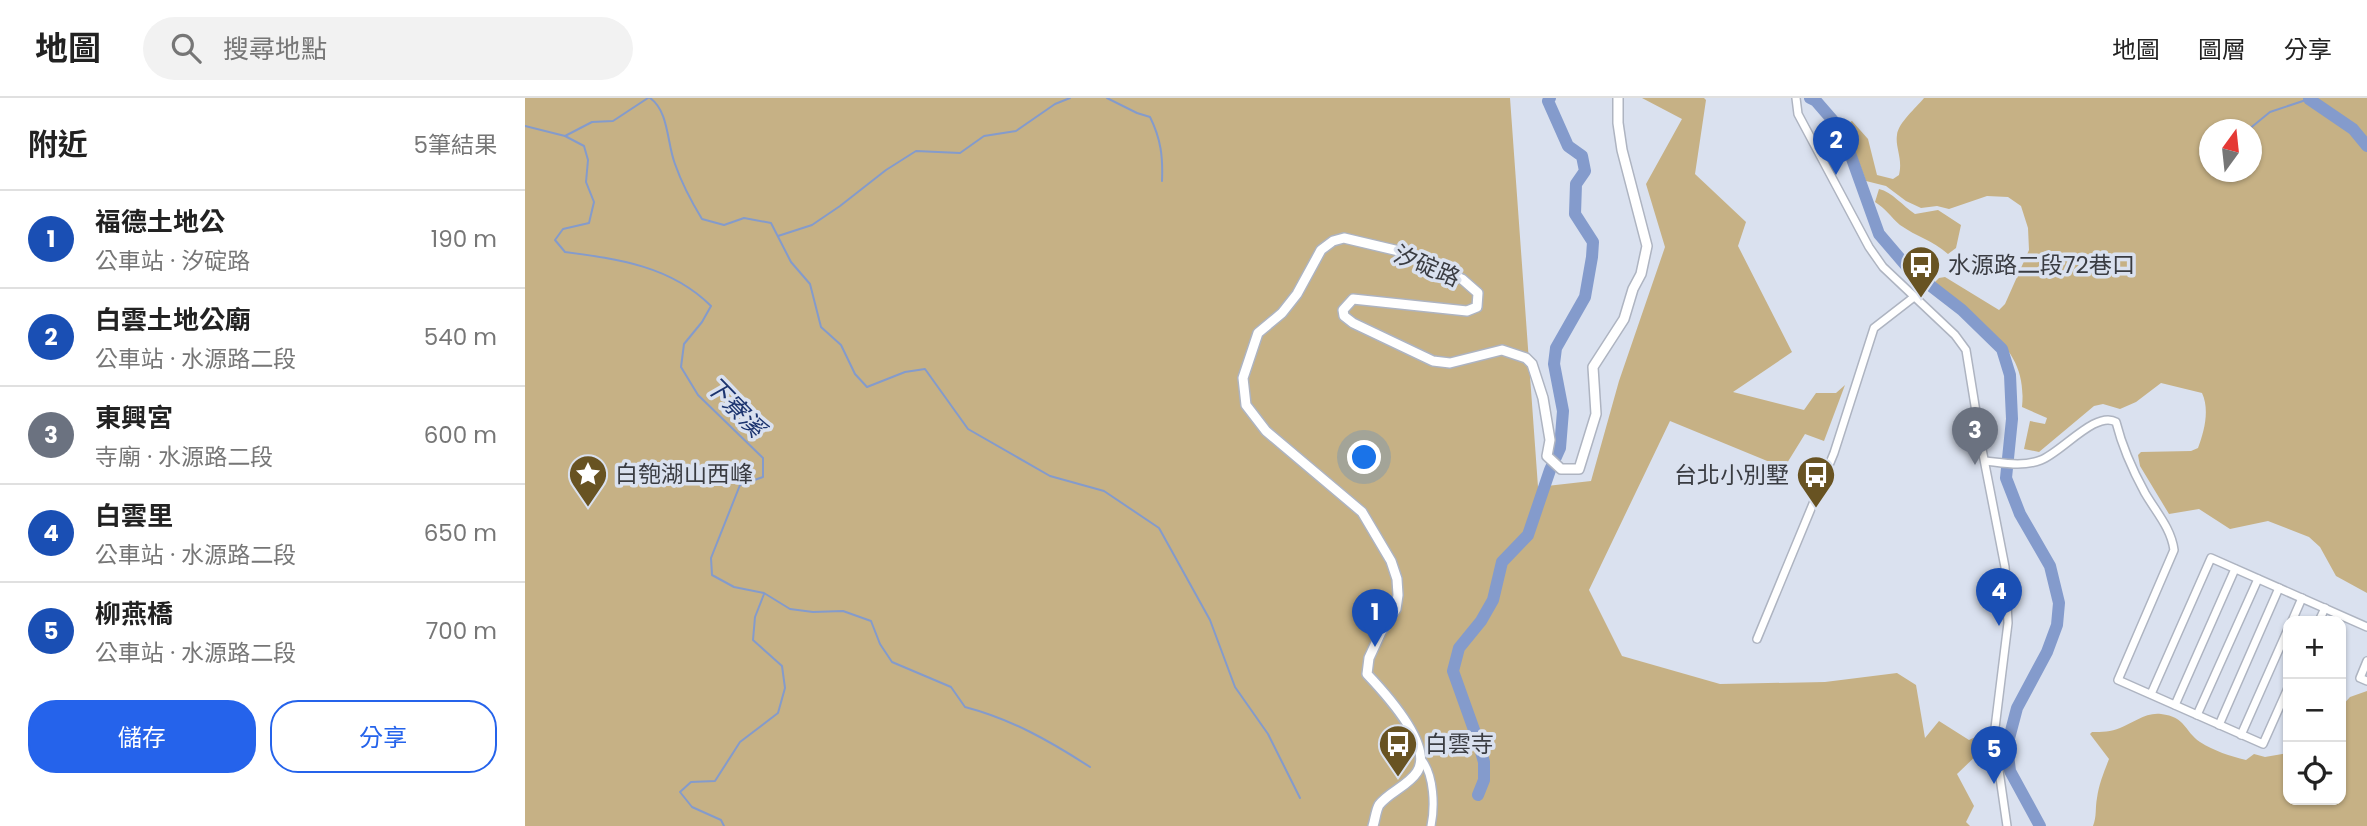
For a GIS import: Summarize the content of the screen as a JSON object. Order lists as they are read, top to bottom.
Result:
{
  "streets": {
    "street": ["汐碇路"]
  },
  "water": ["下寮溪"],
  "places": {
    "bus stop": ["水源路二段72巷口", "台北小別墅", "白雲寺"],
    "place": ["白匏湖山西峰"]
  },
  "north": "top",
  "page": {
    "header": "地圖",
    "search": "搜尋地點",
    "nav": ["地圖", "圖層", "分享"],
    "heading": ["附近", "5筆結果"],
    "pins": [
      "2",
      "3",
      "4",
      "1",
      "5"
    ],
    "list": [
      {
        "mark": "1",
        "name": "福德土地公",
        "note": "公車站 · 汐碇路",
        "value": "190 m"
      },
      {
        "mark": "2",
        "name": "白雲土地公廟",
        "note": "公車站 · 水源路二段",
        "value": "540 m"
      },
      {
        "mark": "3",
        "name": "東興宮",
        "note": "寺廟 · 水源路二段",
        "value": "600 m"
      },
      {
        "mark": "4",
        "name": "白雲里",
        "note": "公車站 · 水源路二段",
        "value": "650 m"
      },
      {
        "mark": "5",
        "name": "柳燕橋",
        "note": "公車站 · 水源路二段",
        "value": "700 m"
      }
    ],
    "map_buttons": ["+", "−"],
    "buttons": ["儲存", "分享"]
  }
}
